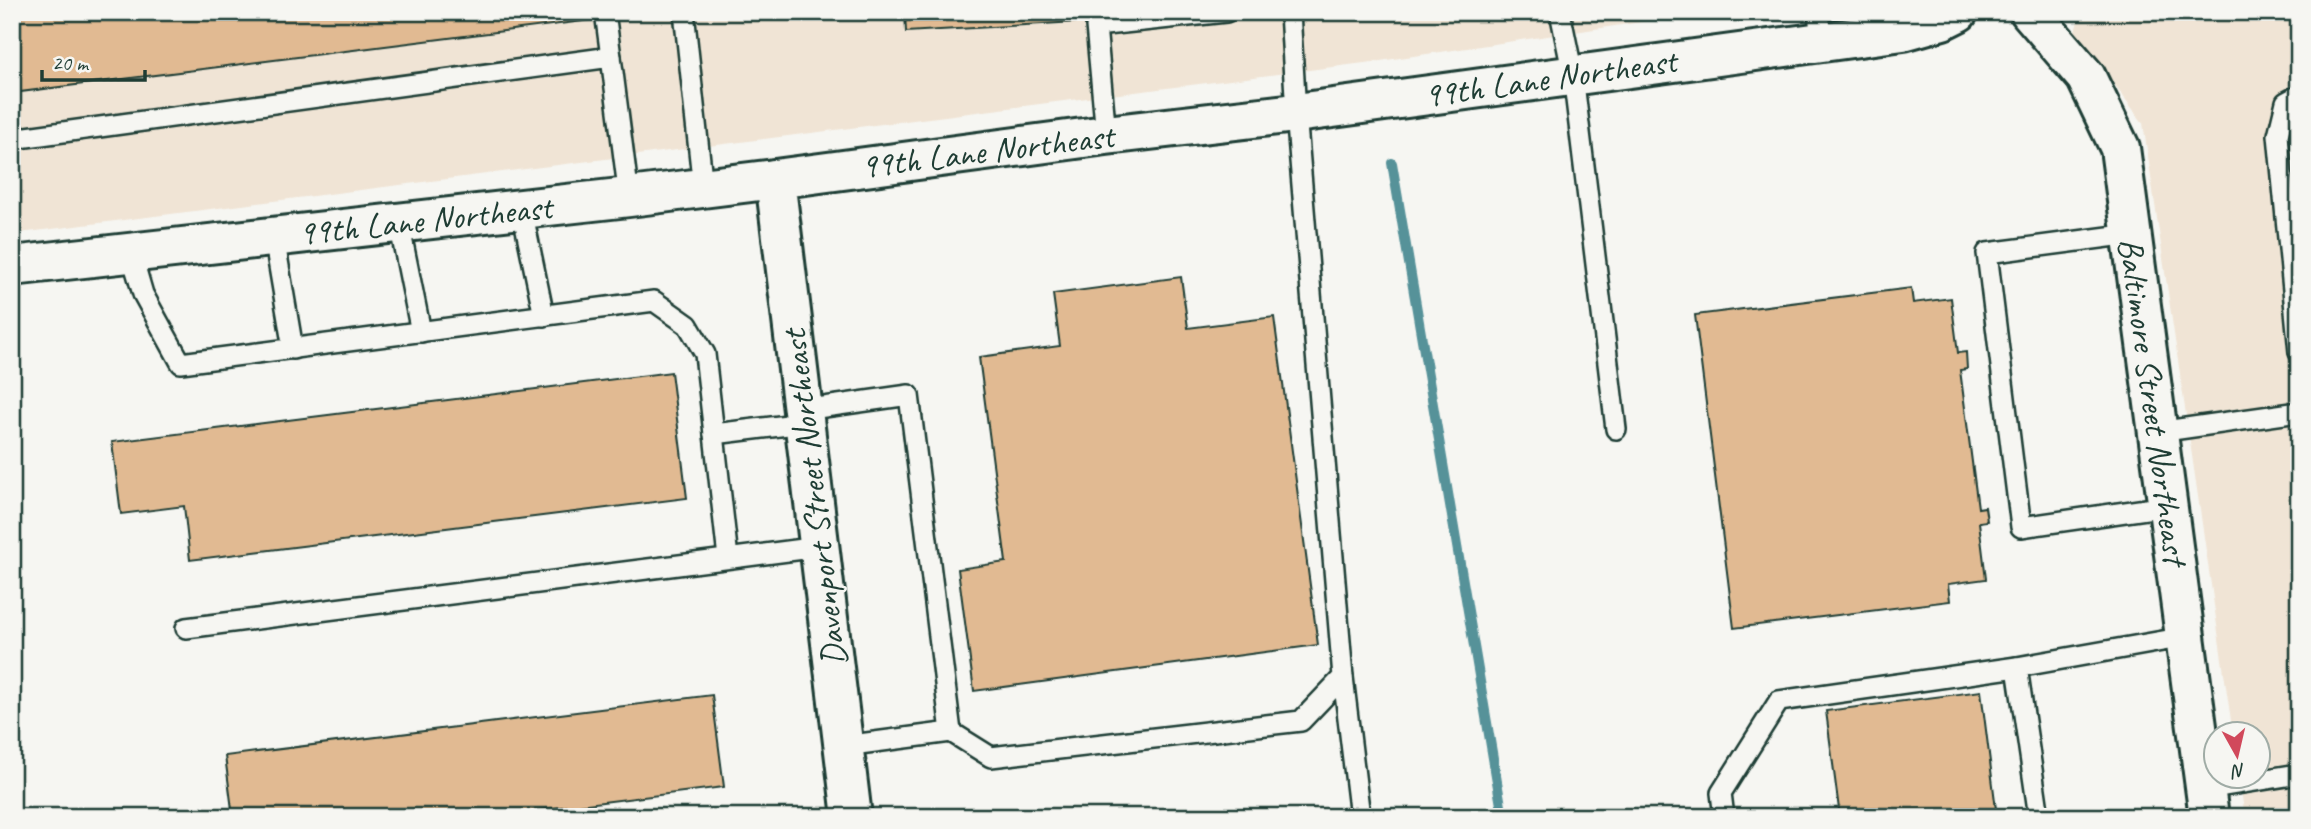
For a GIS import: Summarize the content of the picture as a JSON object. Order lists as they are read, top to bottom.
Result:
{
  "streets": {
    "street": ["99th Lane Northeast", "Baltimore Street Northeast", "Davenport Street Northeast"]
  },
  "crossings": [
    ["99th Lane Northeast", "Davenport Street Northeast"]
  ],
  "scale_bar": "20 m",
  "north": "bottom"
}
